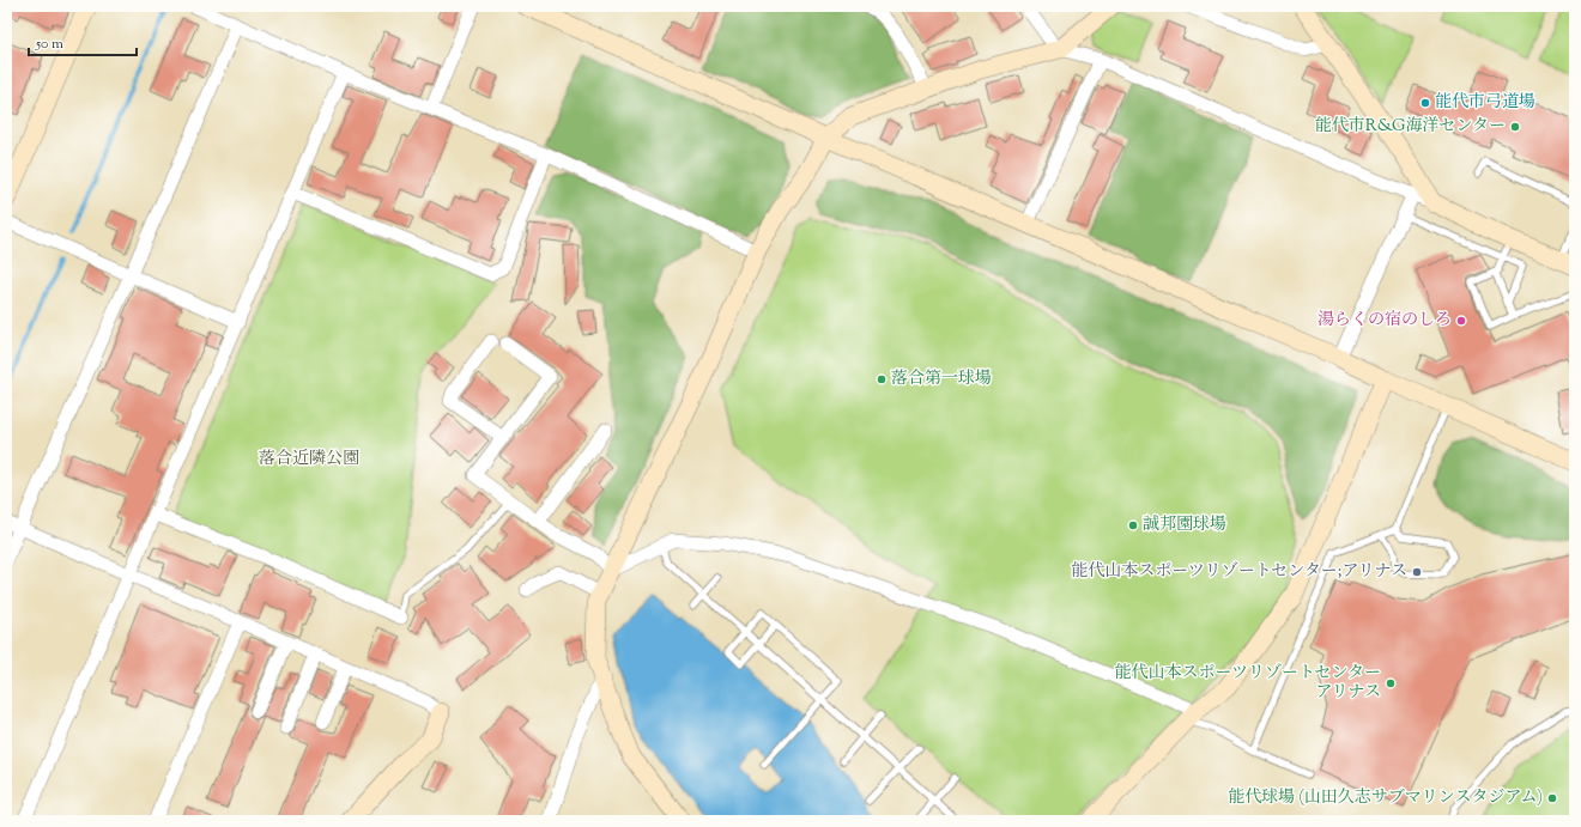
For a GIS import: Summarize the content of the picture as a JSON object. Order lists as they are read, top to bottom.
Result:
{
  "parks": ["落合近隣公園"],
  "places": [
    "能代市弓道場",
    "能代市R&G海洋センター",
    "湯らくの宿のしろ",
    "落合第一球場",
    "誠邦園球場",
    "能代山本スポーツリゾートセンター;アリナス",
    "能代山本スポーツリゾートセンター アリナス",
    "能代球場 (山田久志サブマリンスタジアム)"
  ],
  "scale_bar": "50 m"
}
